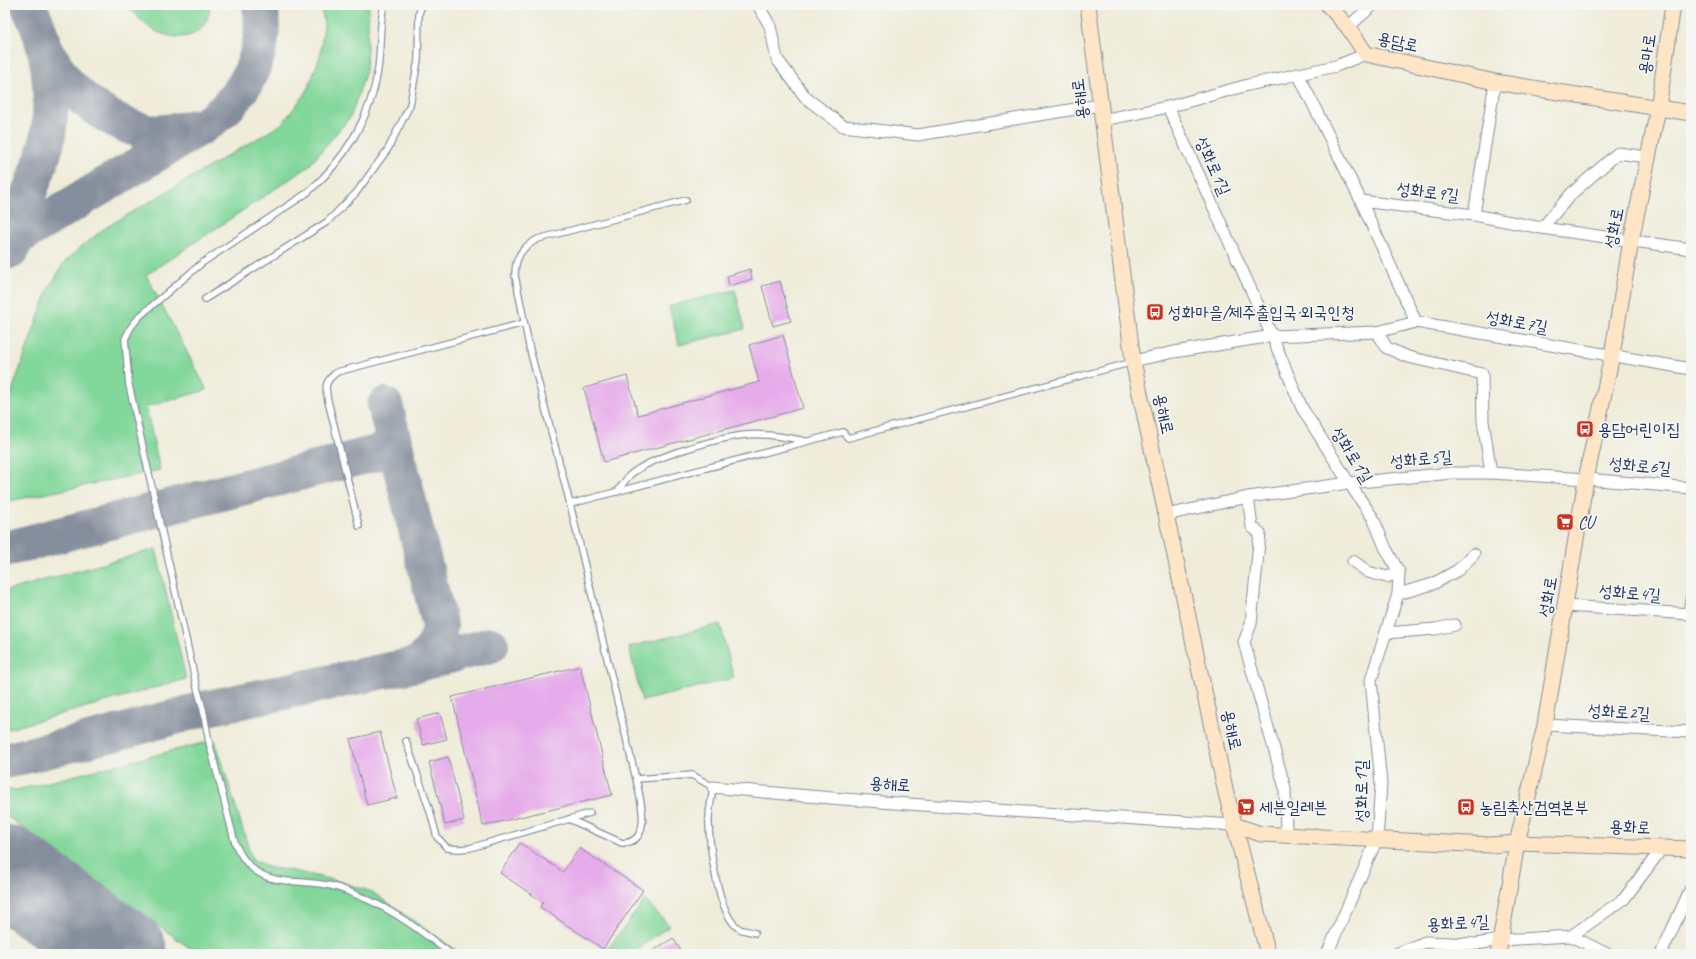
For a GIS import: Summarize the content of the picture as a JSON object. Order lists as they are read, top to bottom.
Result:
{
  "streets": {
    "street": [
      "용담로",
      "용마로",
      "용해로",
      "성화로1길",
      "성화로9길",
      "성화로",
      "성화로7길",
      "성화로5길",
      "성화로6길",
      "성화로4길",
      "성화로2길",
      "용화로",
      "용화로4길"
    ]
  },
  "crossings": [
    ["용담로", "용마로"],
    ["용담로", "용해로"],
    ["용담로", "성화로1길"],
    ["용담로", "성화로"],
    ["용마로", "성화로"],
    ["용해로", "성화로7길"],
    ["용해로", "성화로5길"],
    ["용해로", "용화로"],
    ["성화로1길", "성화로7길"],
    ["성화로1길", "성화로5길"],
    ["성화로1길", "용화로"],
    ["성화로9길", "성화로"],
    ["성화로", "성화로7길"],
    ["성화로", "성화로5길"],
    ["성화로", "성화로6길"],
    ["성화로", "성화로4길"],
    ["성화로", "성화로2길"],
    ["성화로", "용화로"],
    ["성화로", "용화로4길"],
    ["성화로5길", "성화로6길"],
    ["용화로", "용화로4길"]
  ],
  "places": {
    "bus stop": ["성화마을/제주출입국·외국인청", "용담어린이집", "농림축산검역본부"],
    "supermarket": ["CU", "세븐일레븐"]
  }
}
